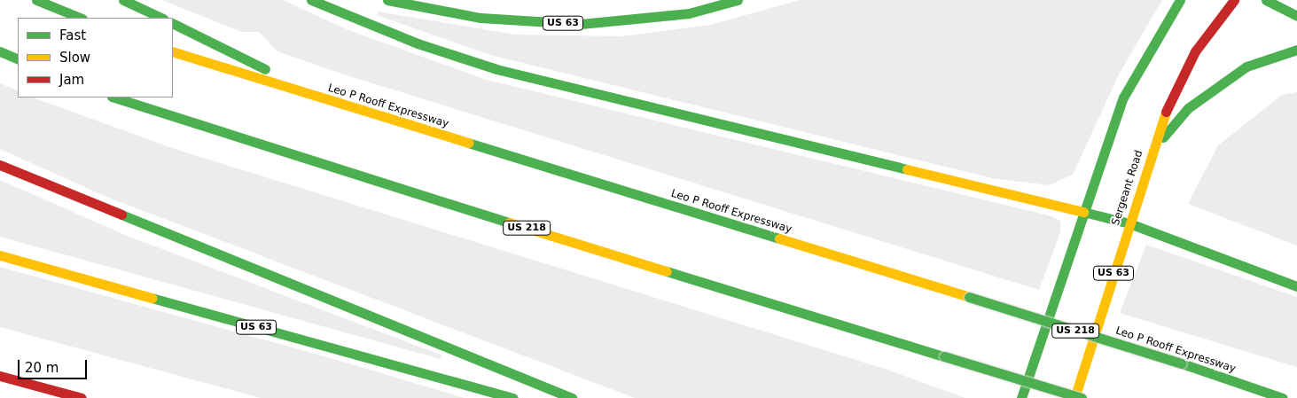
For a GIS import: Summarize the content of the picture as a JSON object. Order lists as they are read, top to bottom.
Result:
{
  "streets": {
    "main road": [
      "US 63",
      "Leo P Rooff Expressway",
      "Sergeant Road",
      "US 218"
    ]
  },
  "legend": ["Fast", "Slow", "Jam"],
  "scale_bar": "20 m"
}
